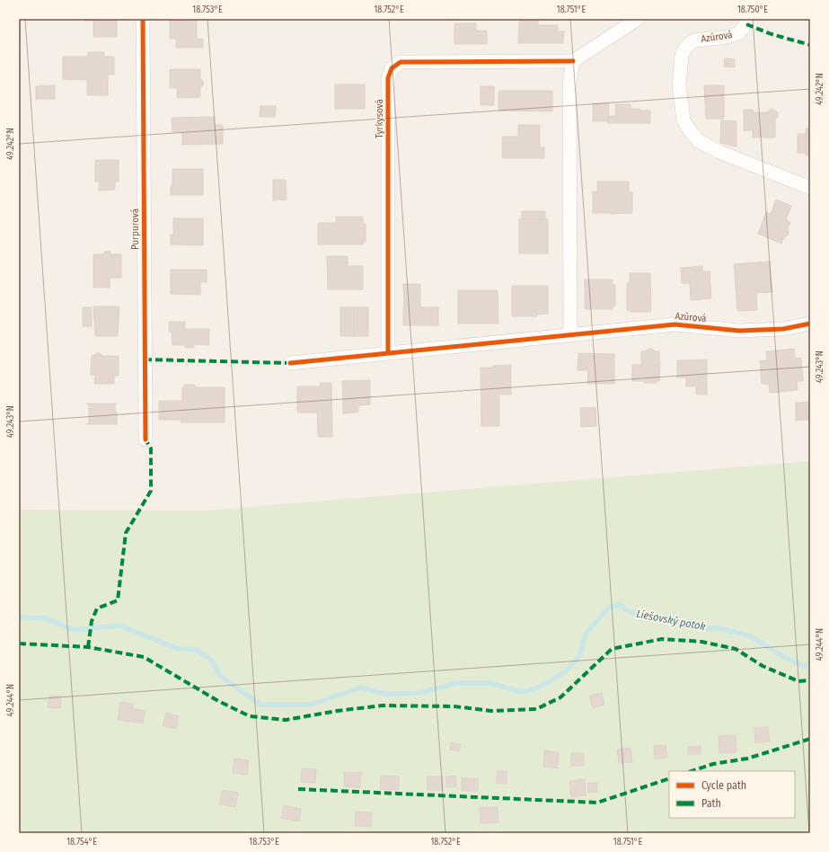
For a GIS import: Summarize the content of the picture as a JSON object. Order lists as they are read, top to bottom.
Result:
{
  "streets": {
    "street": ["Azúrová", "Tyrkysová", "Purpurová"]
  },
  "water": ["Liešovský potok"],
  "legend": ["Cycle path", "Path"],
  "coordinates": [
    "18.753°E",
    "18.752°E",
    "18.751°E",
    "18.750°E",
    "49.242°N",
    "49.243°N",
    "49.244°N",
    "18.754°E"
  ]
}
